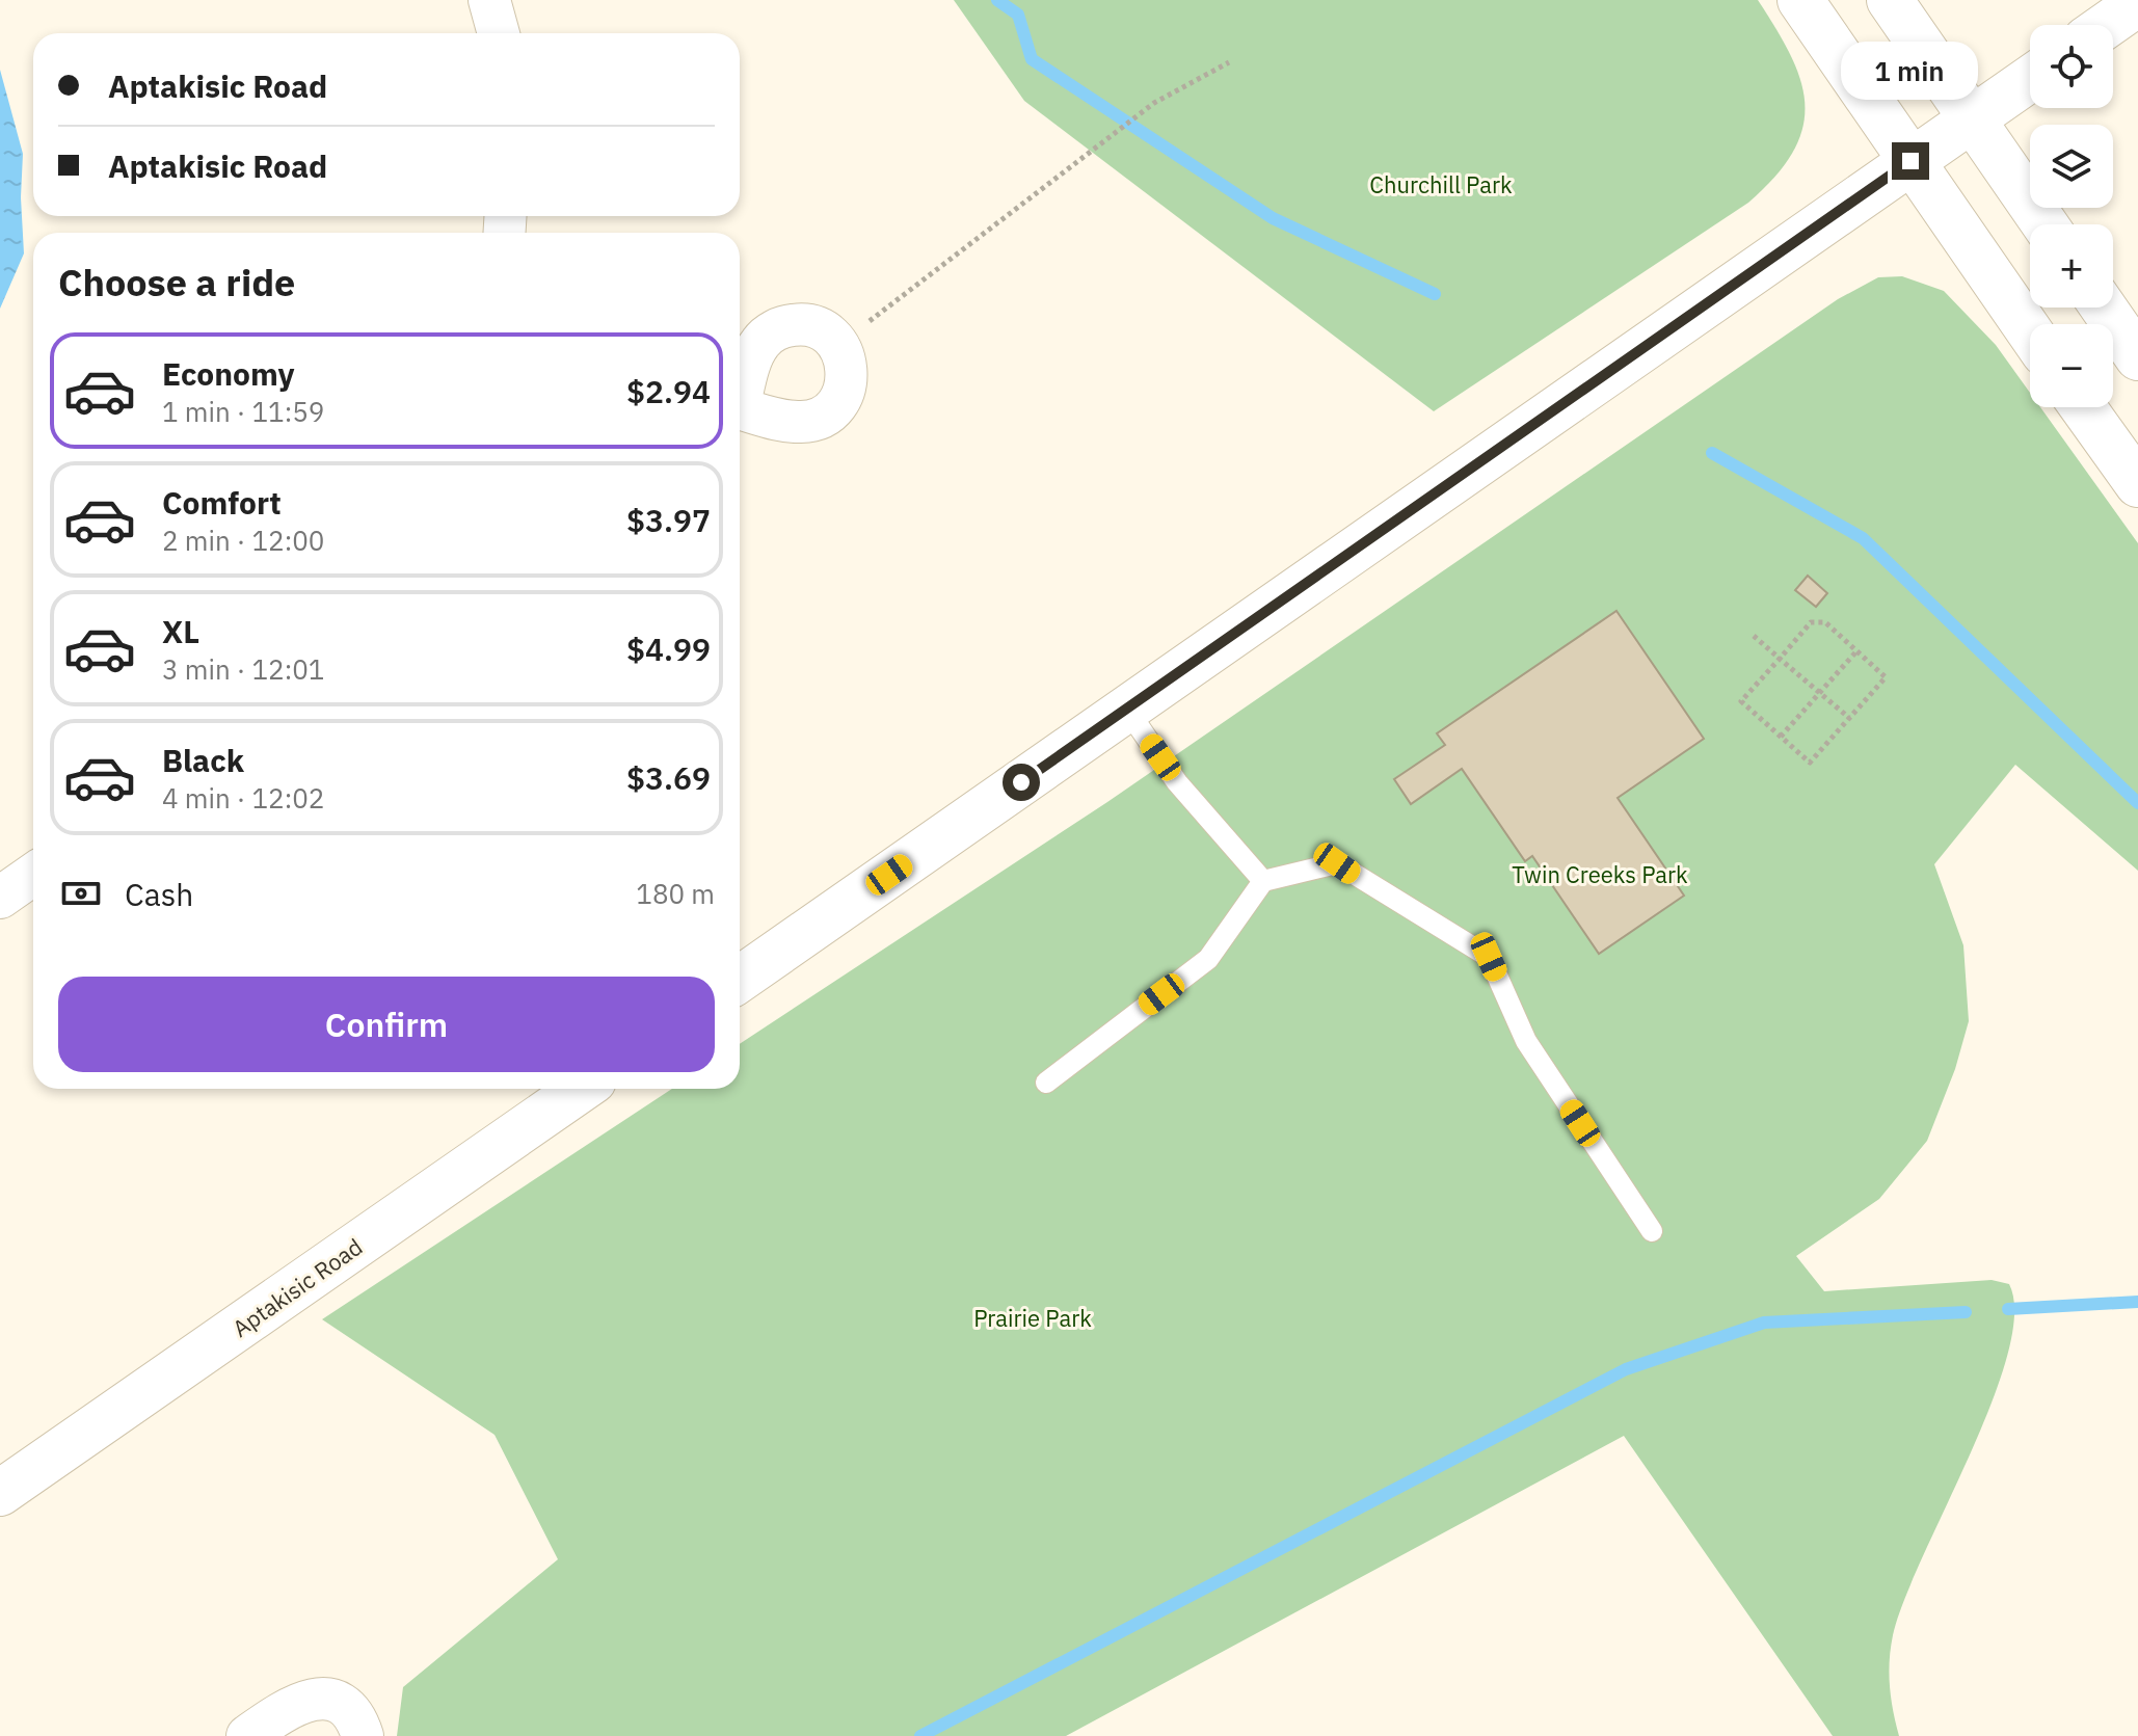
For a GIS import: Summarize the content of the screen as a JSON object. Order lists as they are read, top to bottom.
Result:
{
  "streets": {
    "main road": ["Aptakisic Road"]
  },
  "parks": ["Churchill Park", "Twin Creeks Park", "Prairie Park"],
  "page": {
    "map_buttons": ["+", "−"],
    "banner": ["Aptakisic Road", "Aptakisic Road"],
    "bubble": "1 min",
    "heading": "Choose a ride",
    "list": [
      {
        "name": "Economy",
        "note": "1 min · 11:59",
        "value": "$2.94"
      },
      {
        "name": "Comfort",
        "note": "2 min · 12:00",
        "value": "$3.97"
      },
      {
        "name": "XL",
        "note": "3 min · 12:01",
        "value": "$4.99"
      },
      {
        "name": "Black",
        "note": "4 min · 12:02",
        "value": "$3.69"
      }
    ],
    "pay": ["Cash", "180 m"],
    "buttons": "Confirm"
  }
}
